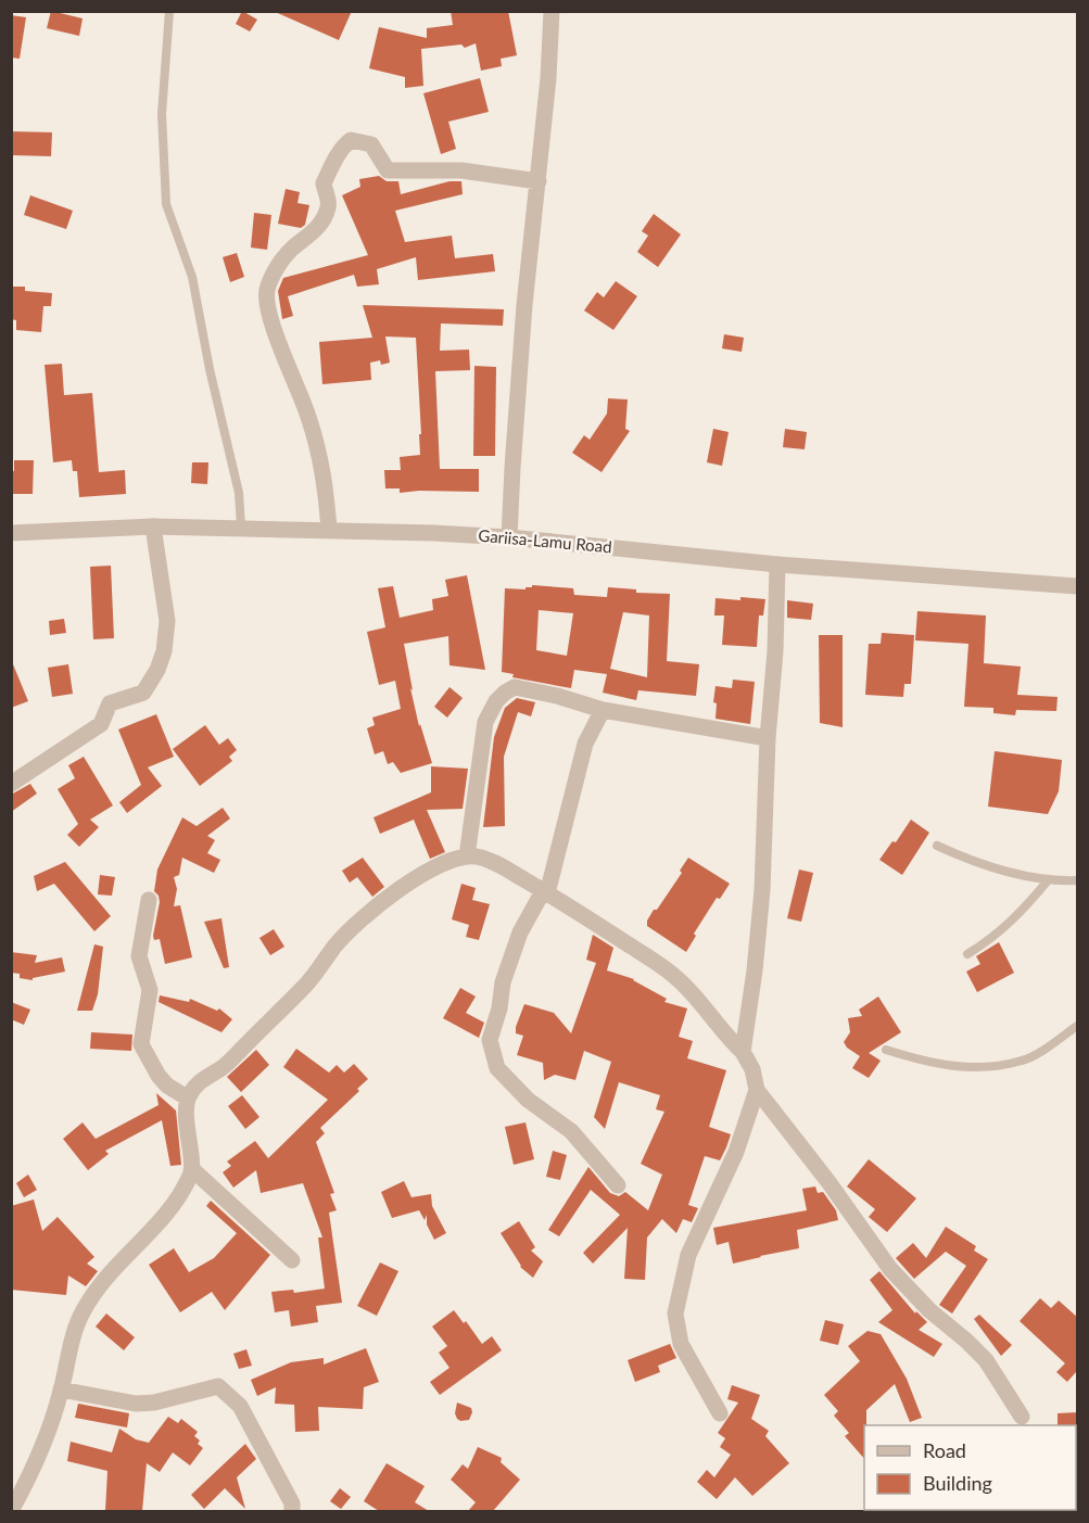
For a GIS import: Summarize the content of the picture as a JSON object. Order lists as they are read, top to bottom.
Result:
{
  "streets": {
    "street": ["Gariisa-Lamu Road"]
  },
  "legend": ["Road", "Building"]
}
